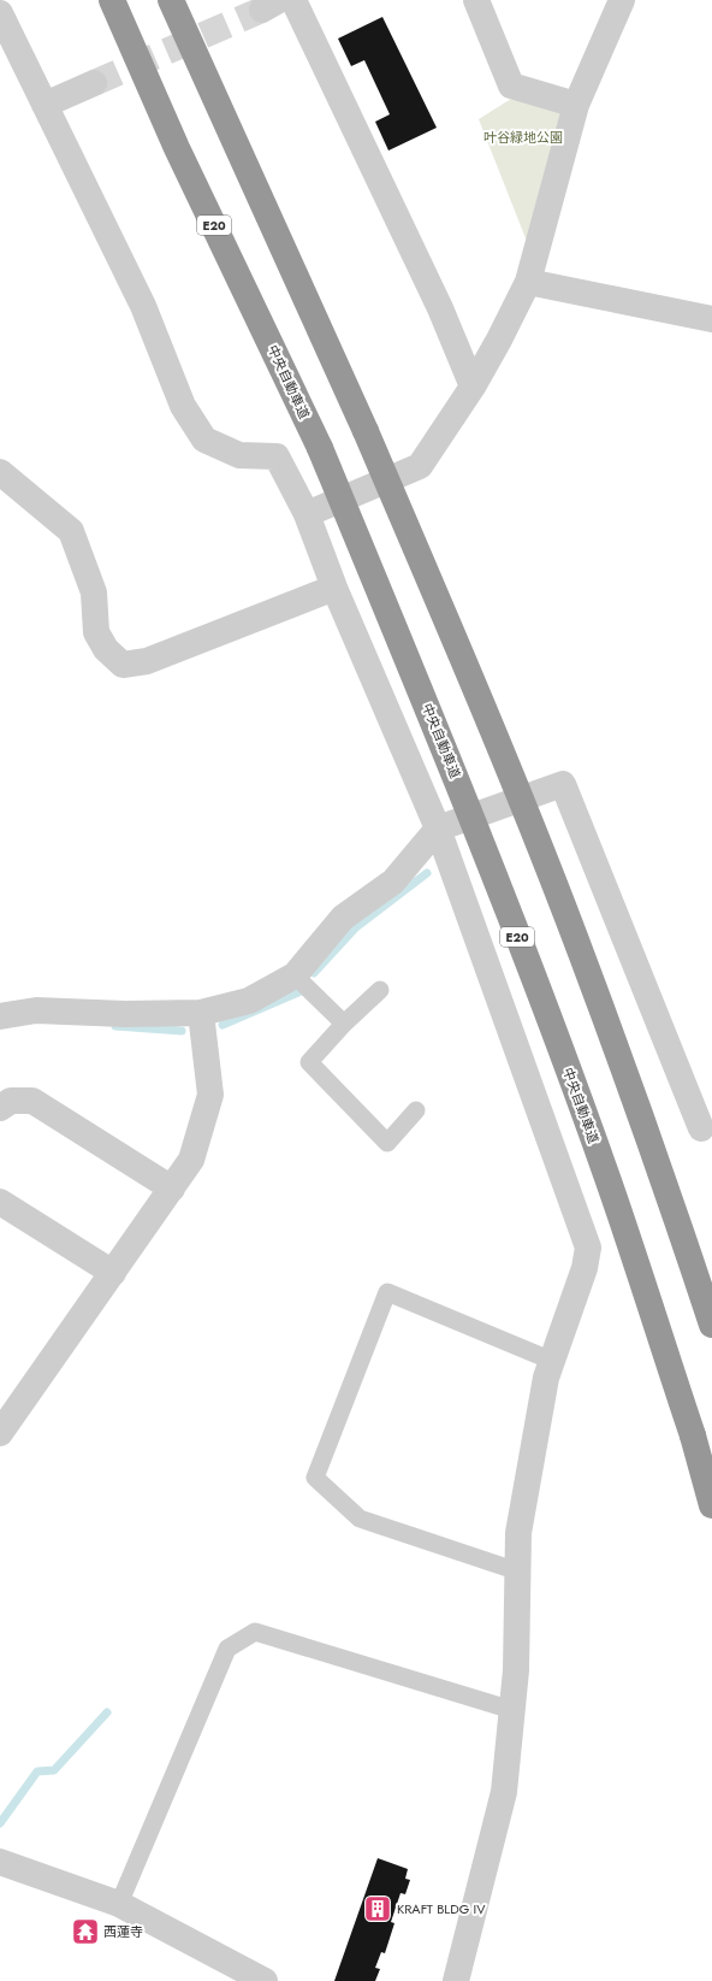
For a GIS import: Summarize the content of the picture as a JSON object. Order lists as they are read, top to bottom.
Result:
{
  "streets": {
    "highway": ["E20", "中央自動車道"]
  },
  "parks": ["叶谷緑地公園"],
  "places": {
    "building": ["KRAFT BLDG IV"],
    "temple": ["西蓮寺"]
  }
}
